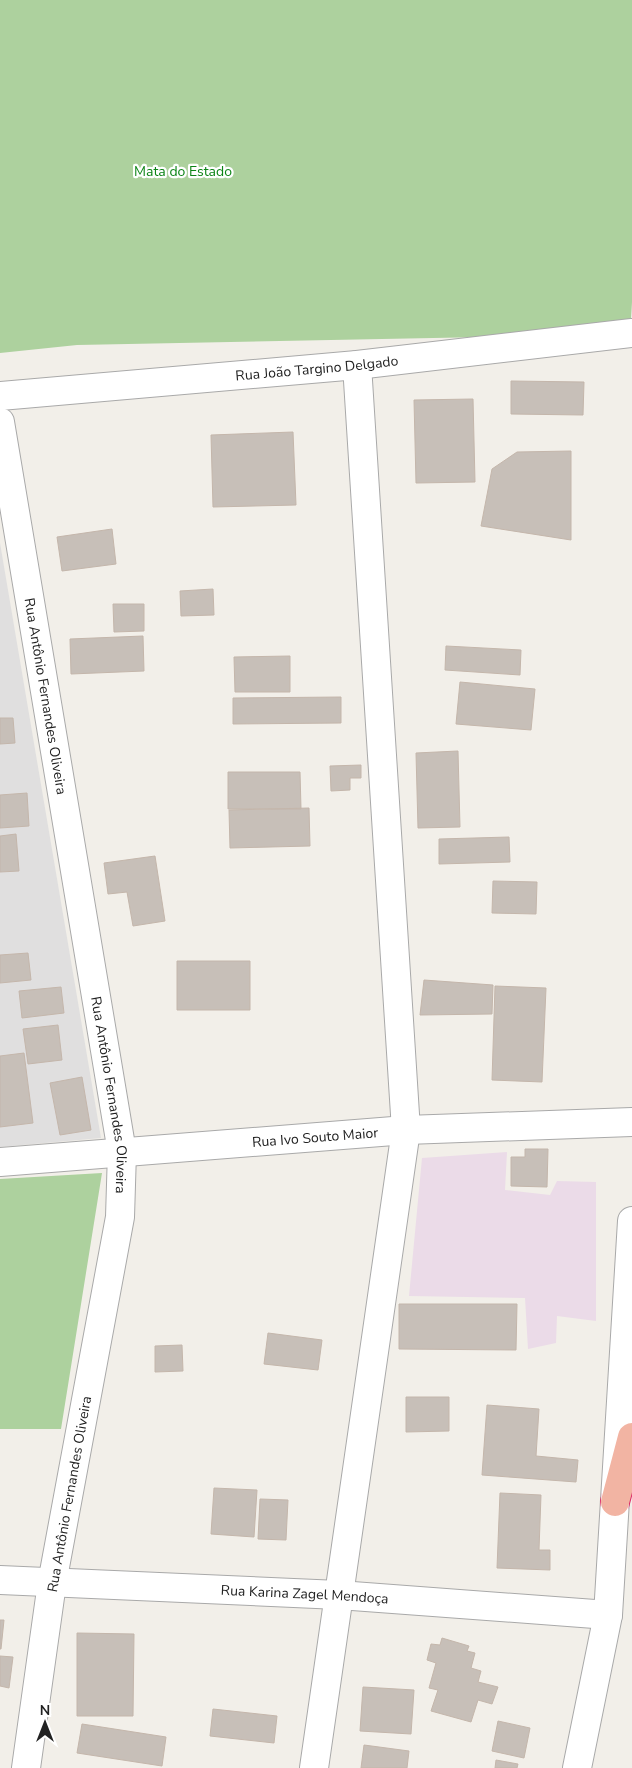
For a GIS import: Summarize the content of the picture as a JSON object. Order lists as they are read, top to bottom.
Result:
{
  "streets": {
    "street": [
      "Rua João Targino Delgado",
      "Rua Antônio Fernandes Oliveira",
      "Rua Ivo Souto Maior",
      "Rua Karina Zagel Mendoça"
    ]
  },
  "crossings": [
    ["Rua Antônio Fernandes Oliveira", "Rua Ivo Souto Maior"],
    ["Rua Antônio Fernandes Oliveira", "Rua Karina Zagel Mendoça"]
  ],
  "parks": ["Mata do Estado"],
  "north": "top"
}
